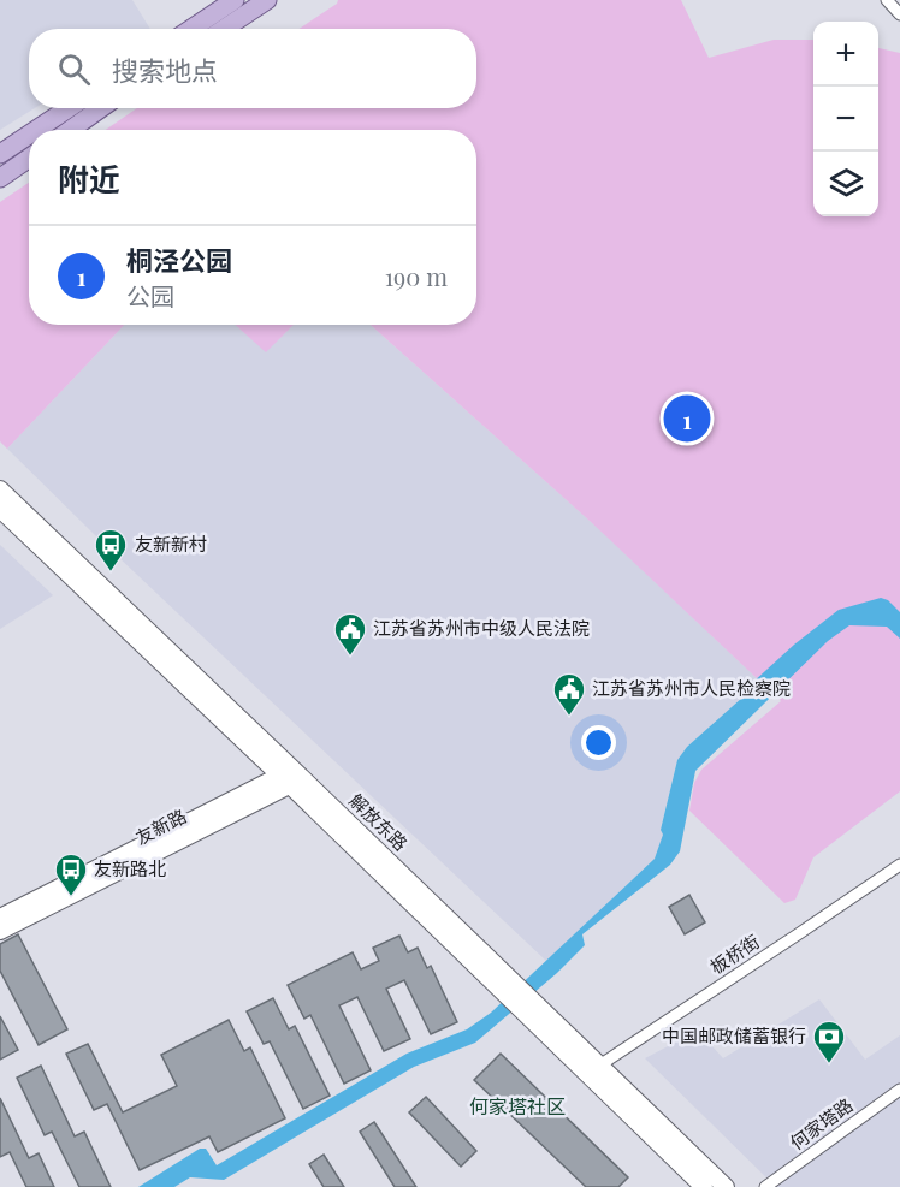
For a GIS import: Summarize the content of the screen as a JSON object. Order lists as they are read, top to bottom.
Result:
{
  "streets": {
    "main road": ["解放东路", "友新路"],
    "street": ["板桥街", "何家塔路"]
  },
  "crossings": [
    ["解放东路", "友新路"],
    ["解放东路", "板桥街"]
  ],
  "districts": ["何家塔社区"],
  "places": {
    "bus stop": ["友新新村", "友新路北"],
    "public building": ["江苏省苏州市中级人民法院", "江苏省苏州市人民检察院"],
    "bank": ["中国邮政储蓄银行"]
  },
  "page": {
    "map_buttons": ["+", "−"],
    "search": "搜索地点",
    "heading": "附近",
    "list": [
      {
        "mark": "1",
        "name": "桐泾公园",
        "note": "公园",
        "value": "190 m"
      }
    ],
    "pins": "1"
  }
}
